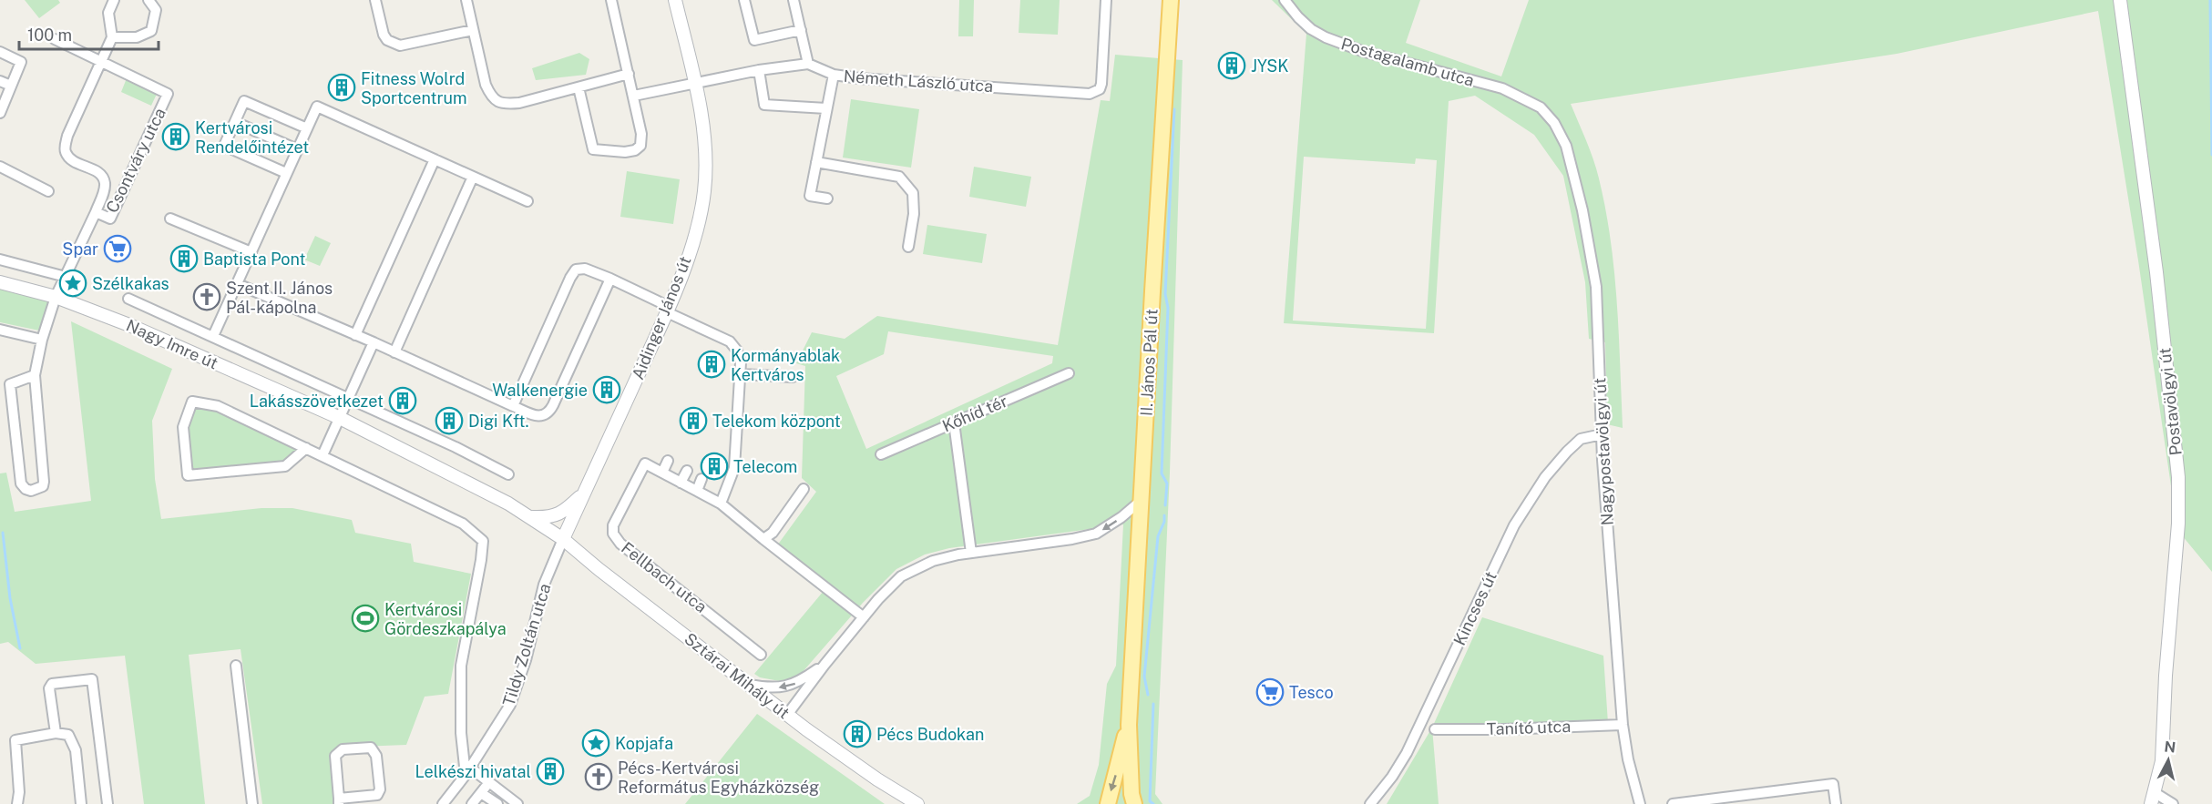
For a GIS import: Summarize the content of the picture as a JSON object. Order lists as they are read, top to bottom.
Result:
{
  "streets": {
    "main road": ["II. János Pál út"],
    "street": [
      "Postagalamb utca",
      "Németh László utca",
      "Csontváry utca",
      "Aidinger János út",
      "Nagy Imre út",
      "Postavölgyi út",
      "Kőhíd tér",
      "Nagypostavölgyi út",
      "Fellbach utca",
      "Kincses út",
      "Tildy Zoltán utca",
      "Sztárai Mihály út",
      "Tanító utca"
    ]
  },
  "crossings": [
    ["Postagalamb utca", "Nagypostavölgyi út"],
    ["Csontváry utca", "Nagy Imre út"],
    ["Aidinger János út", "Nagy Imre út"],
    ["Aidinger János út", "Tildy Zoltán utca"],
    ["Aidinger János út", "Sztárai Mihály út"],
    ["Nagy Imre út", "Tildy Zoltán utca"],
    ["Nagy Imre út", "Sztárai Mihály út"],
    ["Nagypostavölgyi út", "Kincses út"],
    ["Nagypostavölgyi út", "Tanító utca"],
    ["Tildy Zoltán utca", "Sztárai Mihály út"]
  ],
  "places": {
    "building": [
      "JYSK",
      "Fitness Wolrd Sportcentrum",
      "Kertvárosi Rendelőintézet",
      "Baptista Pont",
      "Kormányablak Kertváros",
      "Walkenergie",
      "Lakásszövetkezet",
      "Digi Kft.",
      "Telekom központ",
      "Telecom",
      "Pécs Budokan",
      "Lelkészi hivatal"
    ],
    "supermarket": ["Spar", "Tesco"],
    "place": ["Szélkakas", "Kopjafa"],
    "church": ["Szent II. János Pál-kápolna", "Pécs-Kertvárosi Református Egyházközség"],
    "sports": ["Kertvárosi Gördeszkapálya"]
  },
  "scale_bar": "100 m",
  "north": "top"
}
